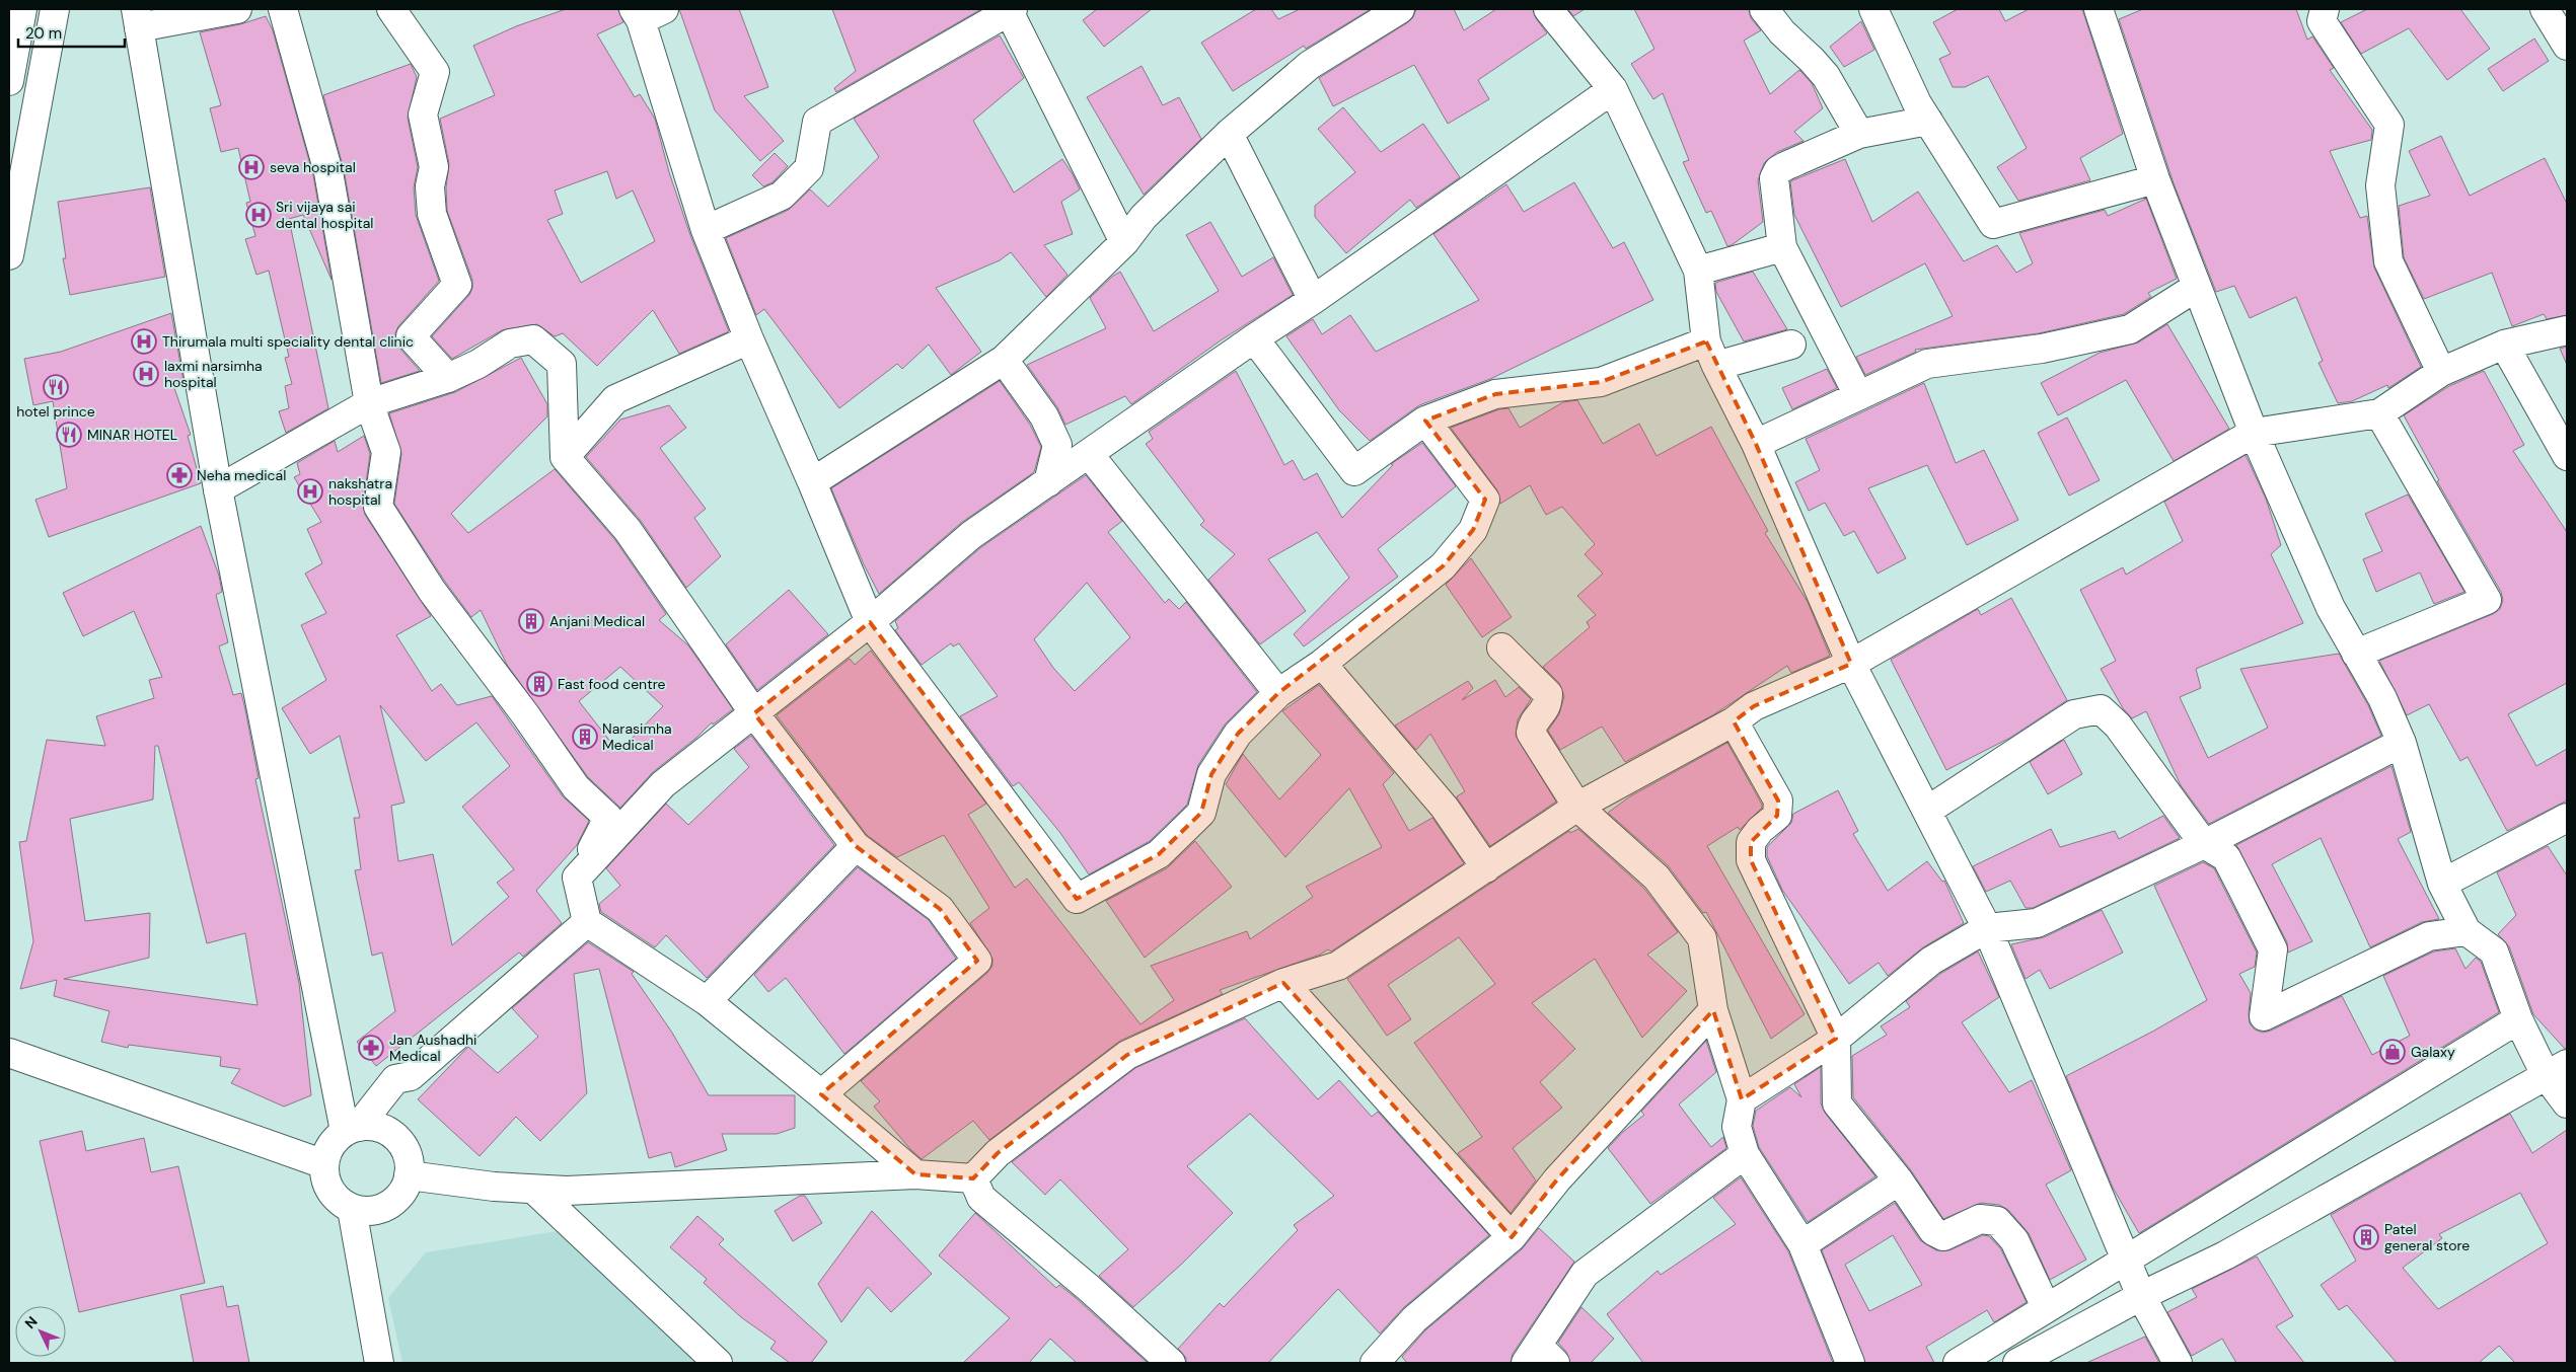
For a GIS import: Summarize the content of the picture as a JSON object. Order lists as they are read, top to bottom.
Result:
{
  "places": {
    "hospital": [
      "seva hospital",
      "Sri vijaya sai dental hospital",
      "Thirumala multi speciality dental clinic",
      "laxmi narsimha hospital",
      "nakshatra hospital"
    ],
    "restaurant": ["hotel prince", "MINAR HOTEL"],
    "pharmacy": ["Neha medical", "Jan Aushadhi Medical"],
    "building": [
      "Anjani Medical",
      "Fast food centre",
      "Narasimha Medical",
      "Patel general store"
    ],
    "shop": ["Galaxy"]
  },
  "scale_bar": "20 m",
  "north": "top left"
}
